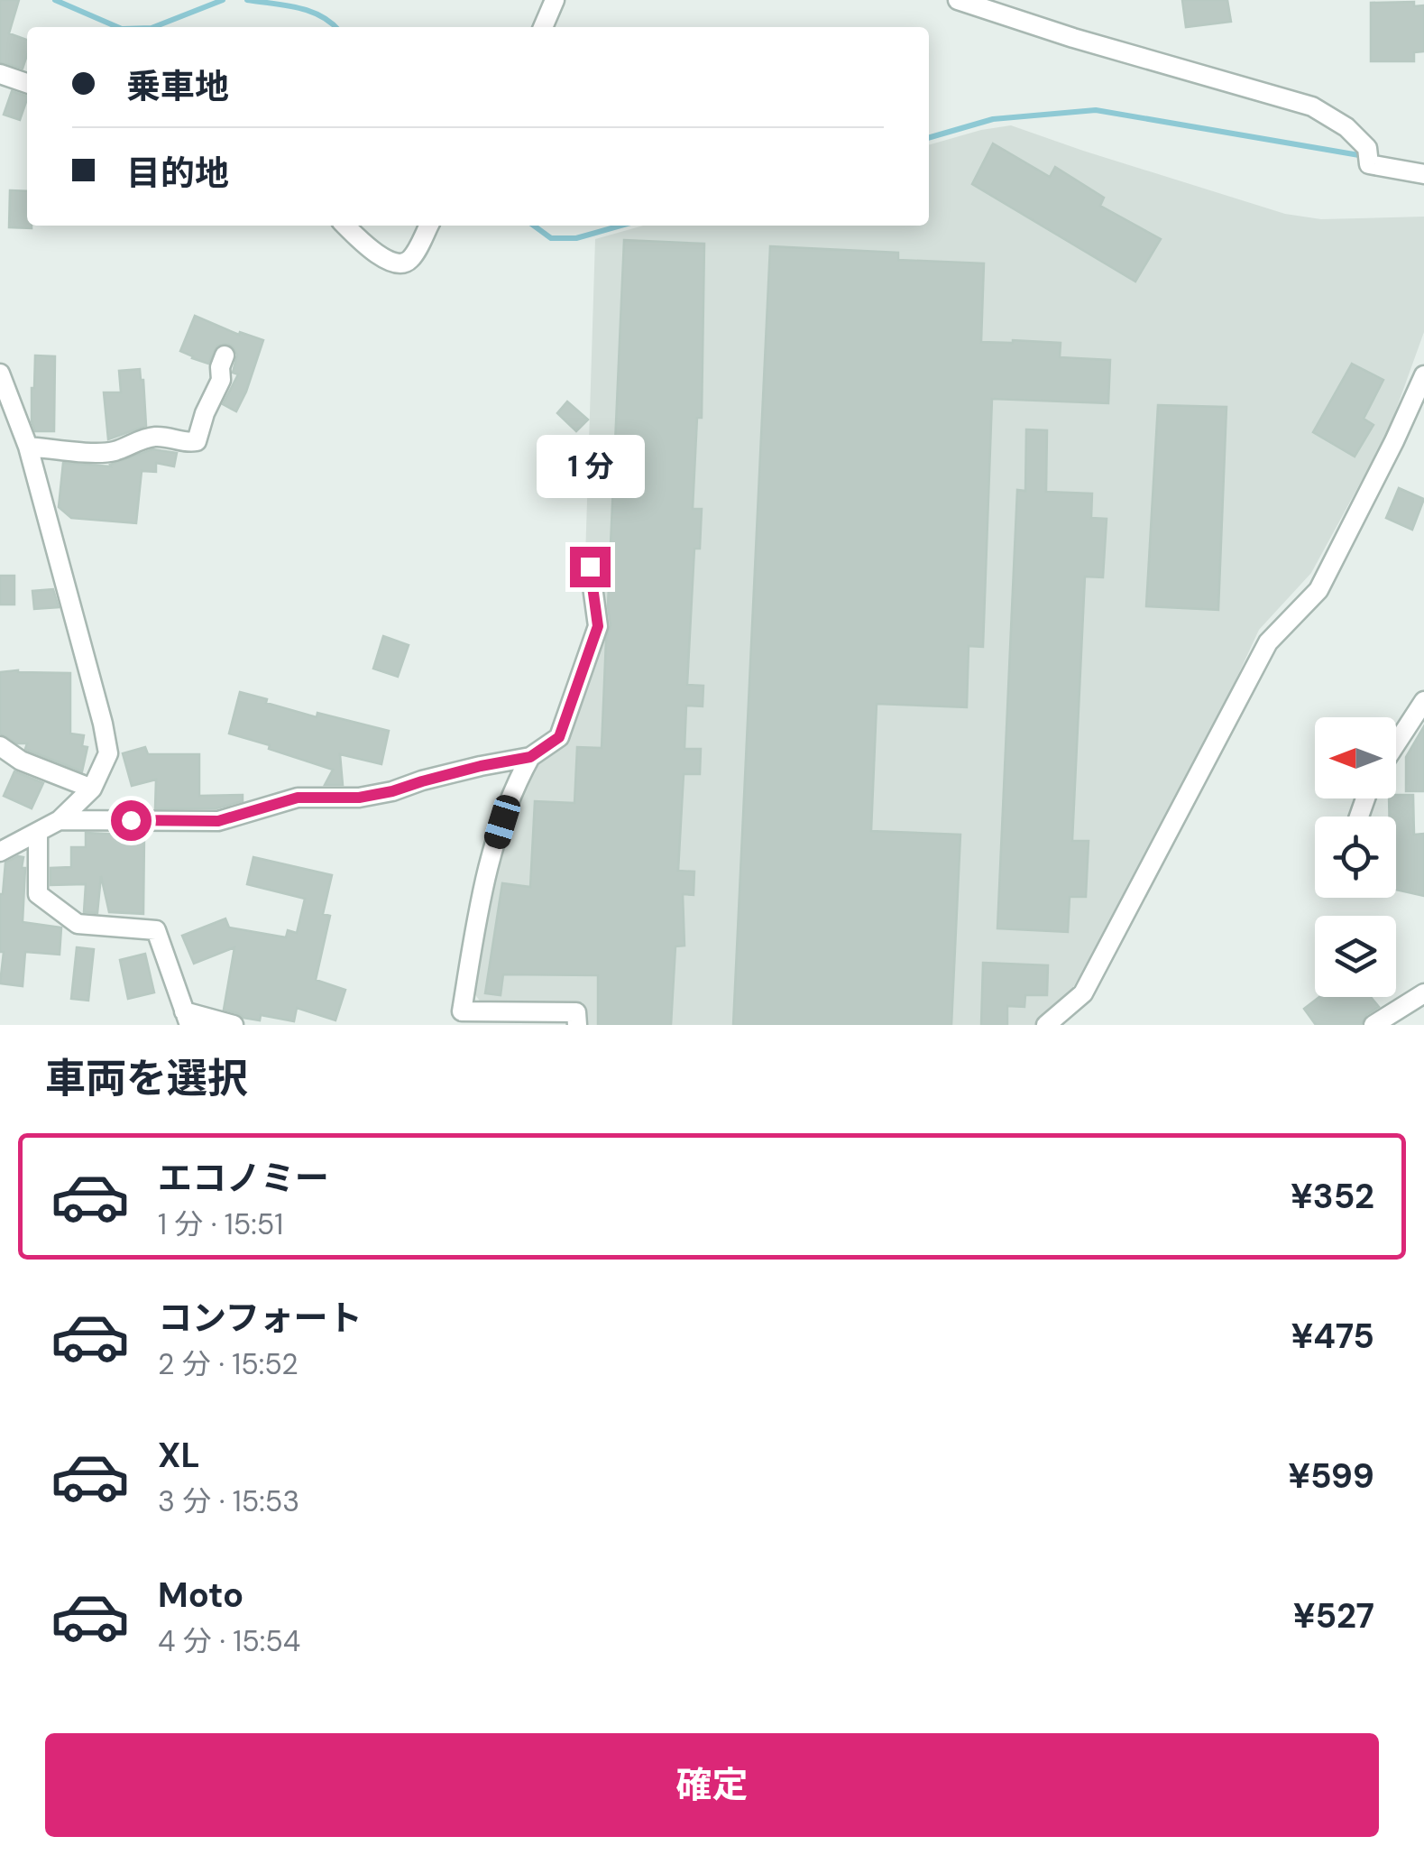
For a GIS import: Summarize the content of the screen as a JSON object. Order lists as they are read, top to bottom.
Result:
{
  "north": "left",
  "page": {
    "banner": ["乗車地", "目的地"],
    "bubble": "1 分",
    "heading": "車両を選択",
    "list": [
      {
        "name": "エコノミー",
        "note": "1 分 · 15:51",
        "value": "¥352"
      },
      {
        "name": "コンフォート",
        "note": "2 分 · 15:52",
        "value": "¥475"
      },
      {
        "name": "XL",
        "note": "3 分 · 15:53",
        "value": "¥599"
      },
      {
        "name": "Moto",
        "note": "4 分 · 15:54",
        "value": "¥527"
      }
    ],
    "buttons": "確定"
  }
}
